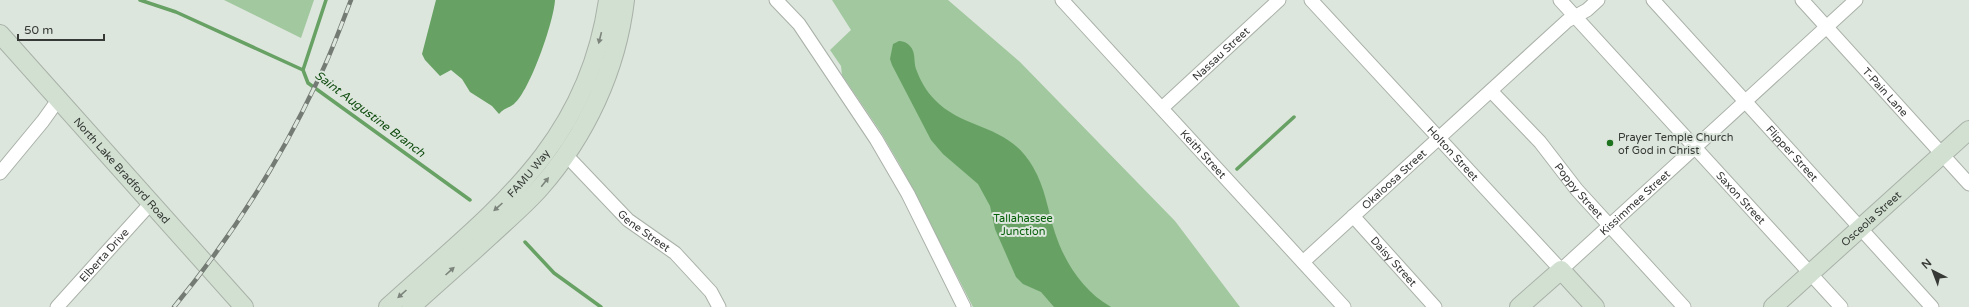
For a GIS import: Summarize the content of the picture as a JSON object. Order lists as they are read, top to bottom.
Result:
{
  "streets": {
    "street": [
      "Nassau Street",
      "T-Pain Lane",
      "Keith Street",
      "Holton Street",
      "Flipper Street",
      "North Lake Bradford Road",
      "FAMU Way",
      "Okaloosa Street",
      "Poppy Street",
      "Saxon Street",
      "Kissimmee Street",
      "Osceola Street",
      "Gene Street",
      "Elberta Drive",
      "Daisy Street"
    ]
  },
  "crossings": [
    ["Nassau Street", "Keith Street"],
    ["T-Pain Lane", "Kissimmee Street"],
    ["T-Pain Lane", "Osceola Street"],
    ["Keith Street", "Okaloosa Street"],
    ["Holton Street", "Okaloosa Street"],
    ["Holton Street", "Kissimmee Street"],
    ["Flipper Street", "Kissimmee Street"],
    ["Flipper Street", "Osceola Street"],
    ["North Lake Bradford Road", "Elberta Drive"],
    ["FAMU Way", "Gene Street"],
    ["Okaloosa Street", "Poppy Street"],
    ["Okaloosa Street", "Saxon Street"],
    ["Okaloosa Street", "Daisy Street"],
    ["Poppy Street", "Kissimmee Street"],
    ["Saxon Street", "Kissimmee Street"],
    ["Saxon Street", "Osceola Street"]
  ],
  "water": ["Saint Augustine Branch"],
  "parks": ["Tallahassee Junction"],
  "places": ["Prayer Temple Church of God in Christ"],
  "scale_bar": "50 m",
  "north": "top left"
}
